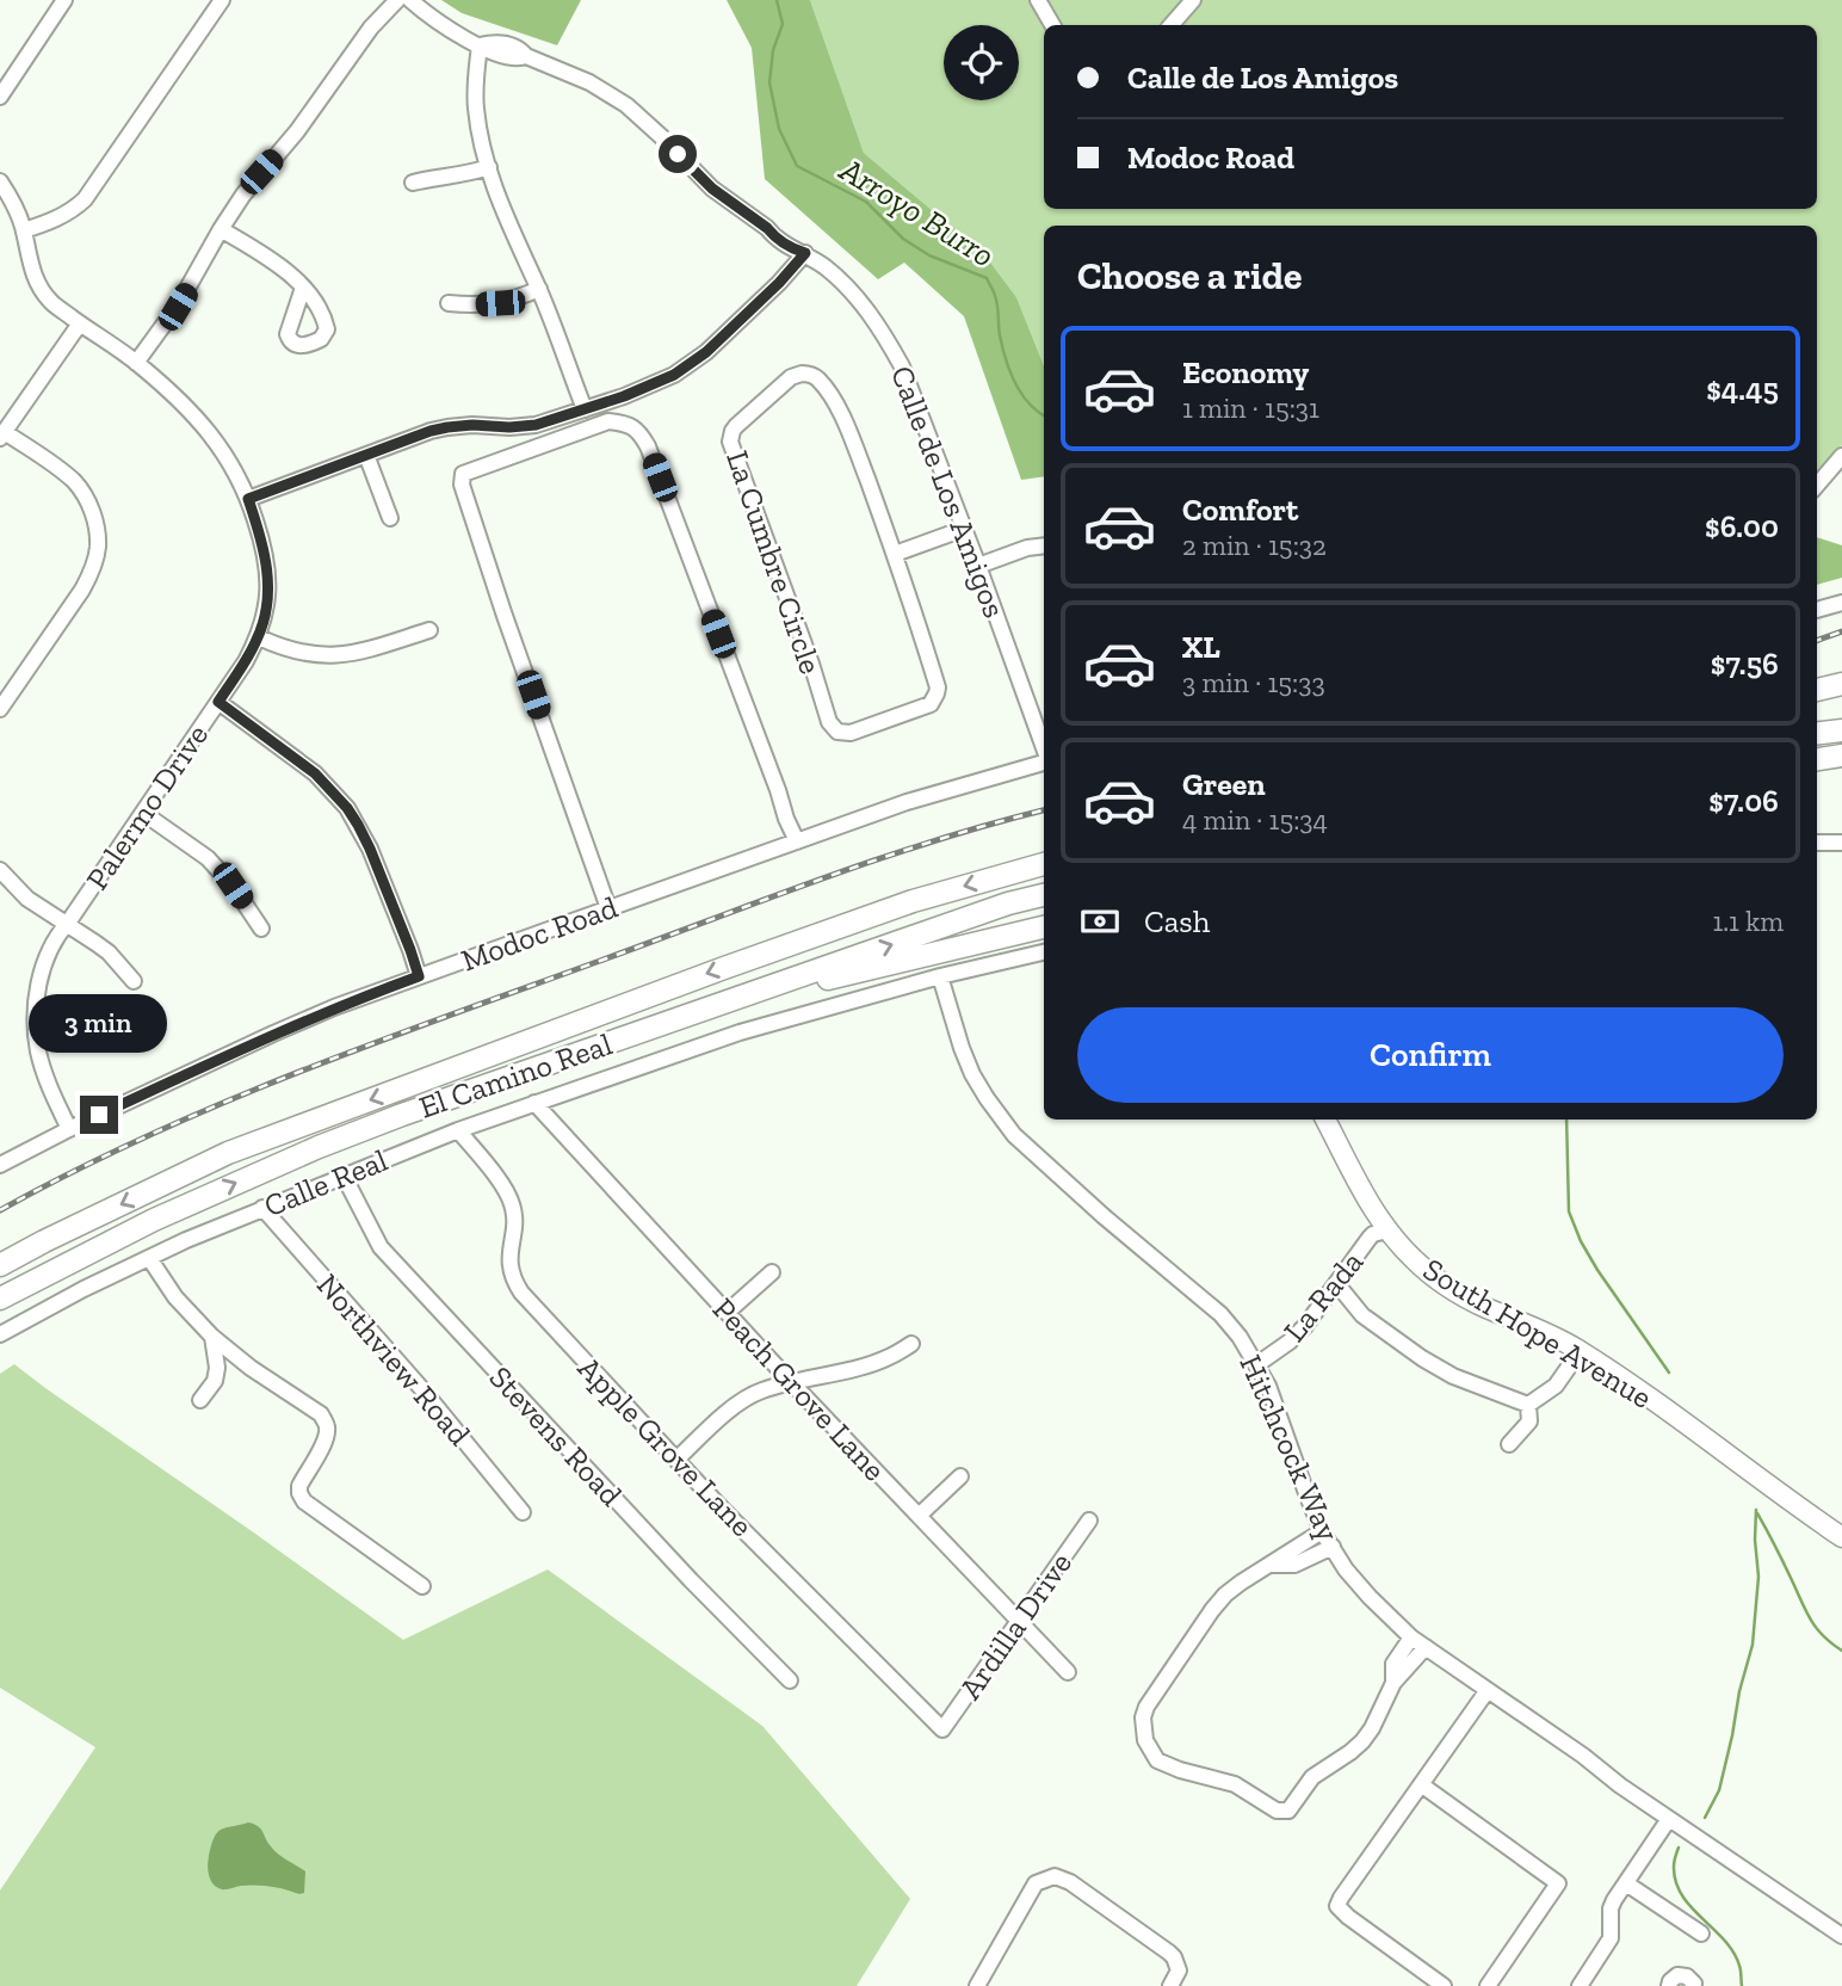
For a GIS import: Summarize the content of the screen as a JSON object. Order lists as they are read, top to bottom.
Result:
{
  "streets": {
    "highway": ["El Camino Real"],
    "main road": ["South Hope Avenue"],
    "street": [
      "Calle de Los Amigos",
      "La Cumbre Circle",
      "Palermo Drive",
      "Modoc Road",
      "Calle Real",
      "La Rada",
      "Northview Road",
      "Peach Grove Lane",
      "Stevens Road",
      "Apple Grove Lane",
      "Hitchcock Way",
      "Ardilla Drive"
    ]
  },
  "crossings": [
    ["Palermo Drive", "Modoc Road"],
    ["Calle Real", "Northview Road"],
    ["Calle Real", "Peach Grove Lane"],
    ["Calle Real", "Stevens Road"],
    ["Calle Real", "Apple Grove Lane"],
    ["Calle Real", "Hitchcock Way"],
    ["La Rada", "South Hope Avenue"],
    ["La Rada", "Hitchcock Way"],
    ["Peach Grove Lane", "Ardilla Drive"],
    ["Apple Grove Lane", "Ardilla Drive"]
  ],
  "water": ["Arroyo Burro"],
  "page": {
    "banner": ["Calle de Los Amigos", "Modoc Road"],
    "heading": "Choose a ride",
    "list": [
      {
        "name": "Economy",
        "note": "1 min · 15:31",
        "value": "$4.45"
      },
      {
        "name": "Comfort",
        "note": "2 min · 15:32",
        "value": "$6.00"
      },
      {
        "name": "XL",
        "note": "3 min · 15:33",
        "value": "$7.56"
      },
      {
        "name": "Green",
        "note": "4 min · 15:34",
        "value": "$7.06"
      }
    ],
    "pay": ["Cash", "1.1 km"],
    "buttons": "Confirm",
    "bubble": "3 min"
  }
}
